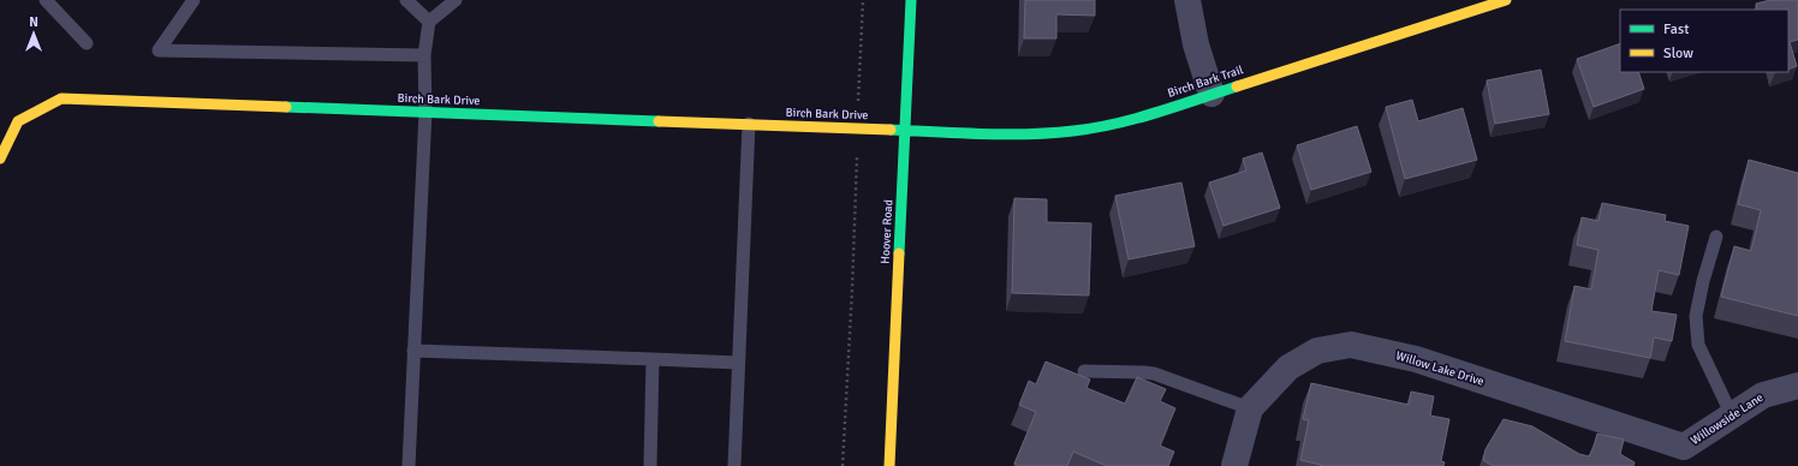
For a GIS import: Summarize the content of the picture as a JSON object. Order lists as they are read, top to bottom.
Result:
{
  "streets": {
    "street": [
      "Birch Bark Trail",
      "Birch Bark Drive",
      "Hoover Road",
      "Willow Lake Drive",
      "Willowside Lane"
    ]
  },
  "crossings": [
    ["Birch Bark Trail", "Birch Bark Drive"],
    ["Birch Bark Trail", "Hoover Road"],
    ["Birch Bark Drive", "Hoover Road"],
    ["Willow Lake Drive", "Willowside Lane"]
  ],
  "legend": ["Fast", "Slow"],
  "north": "top"
}
